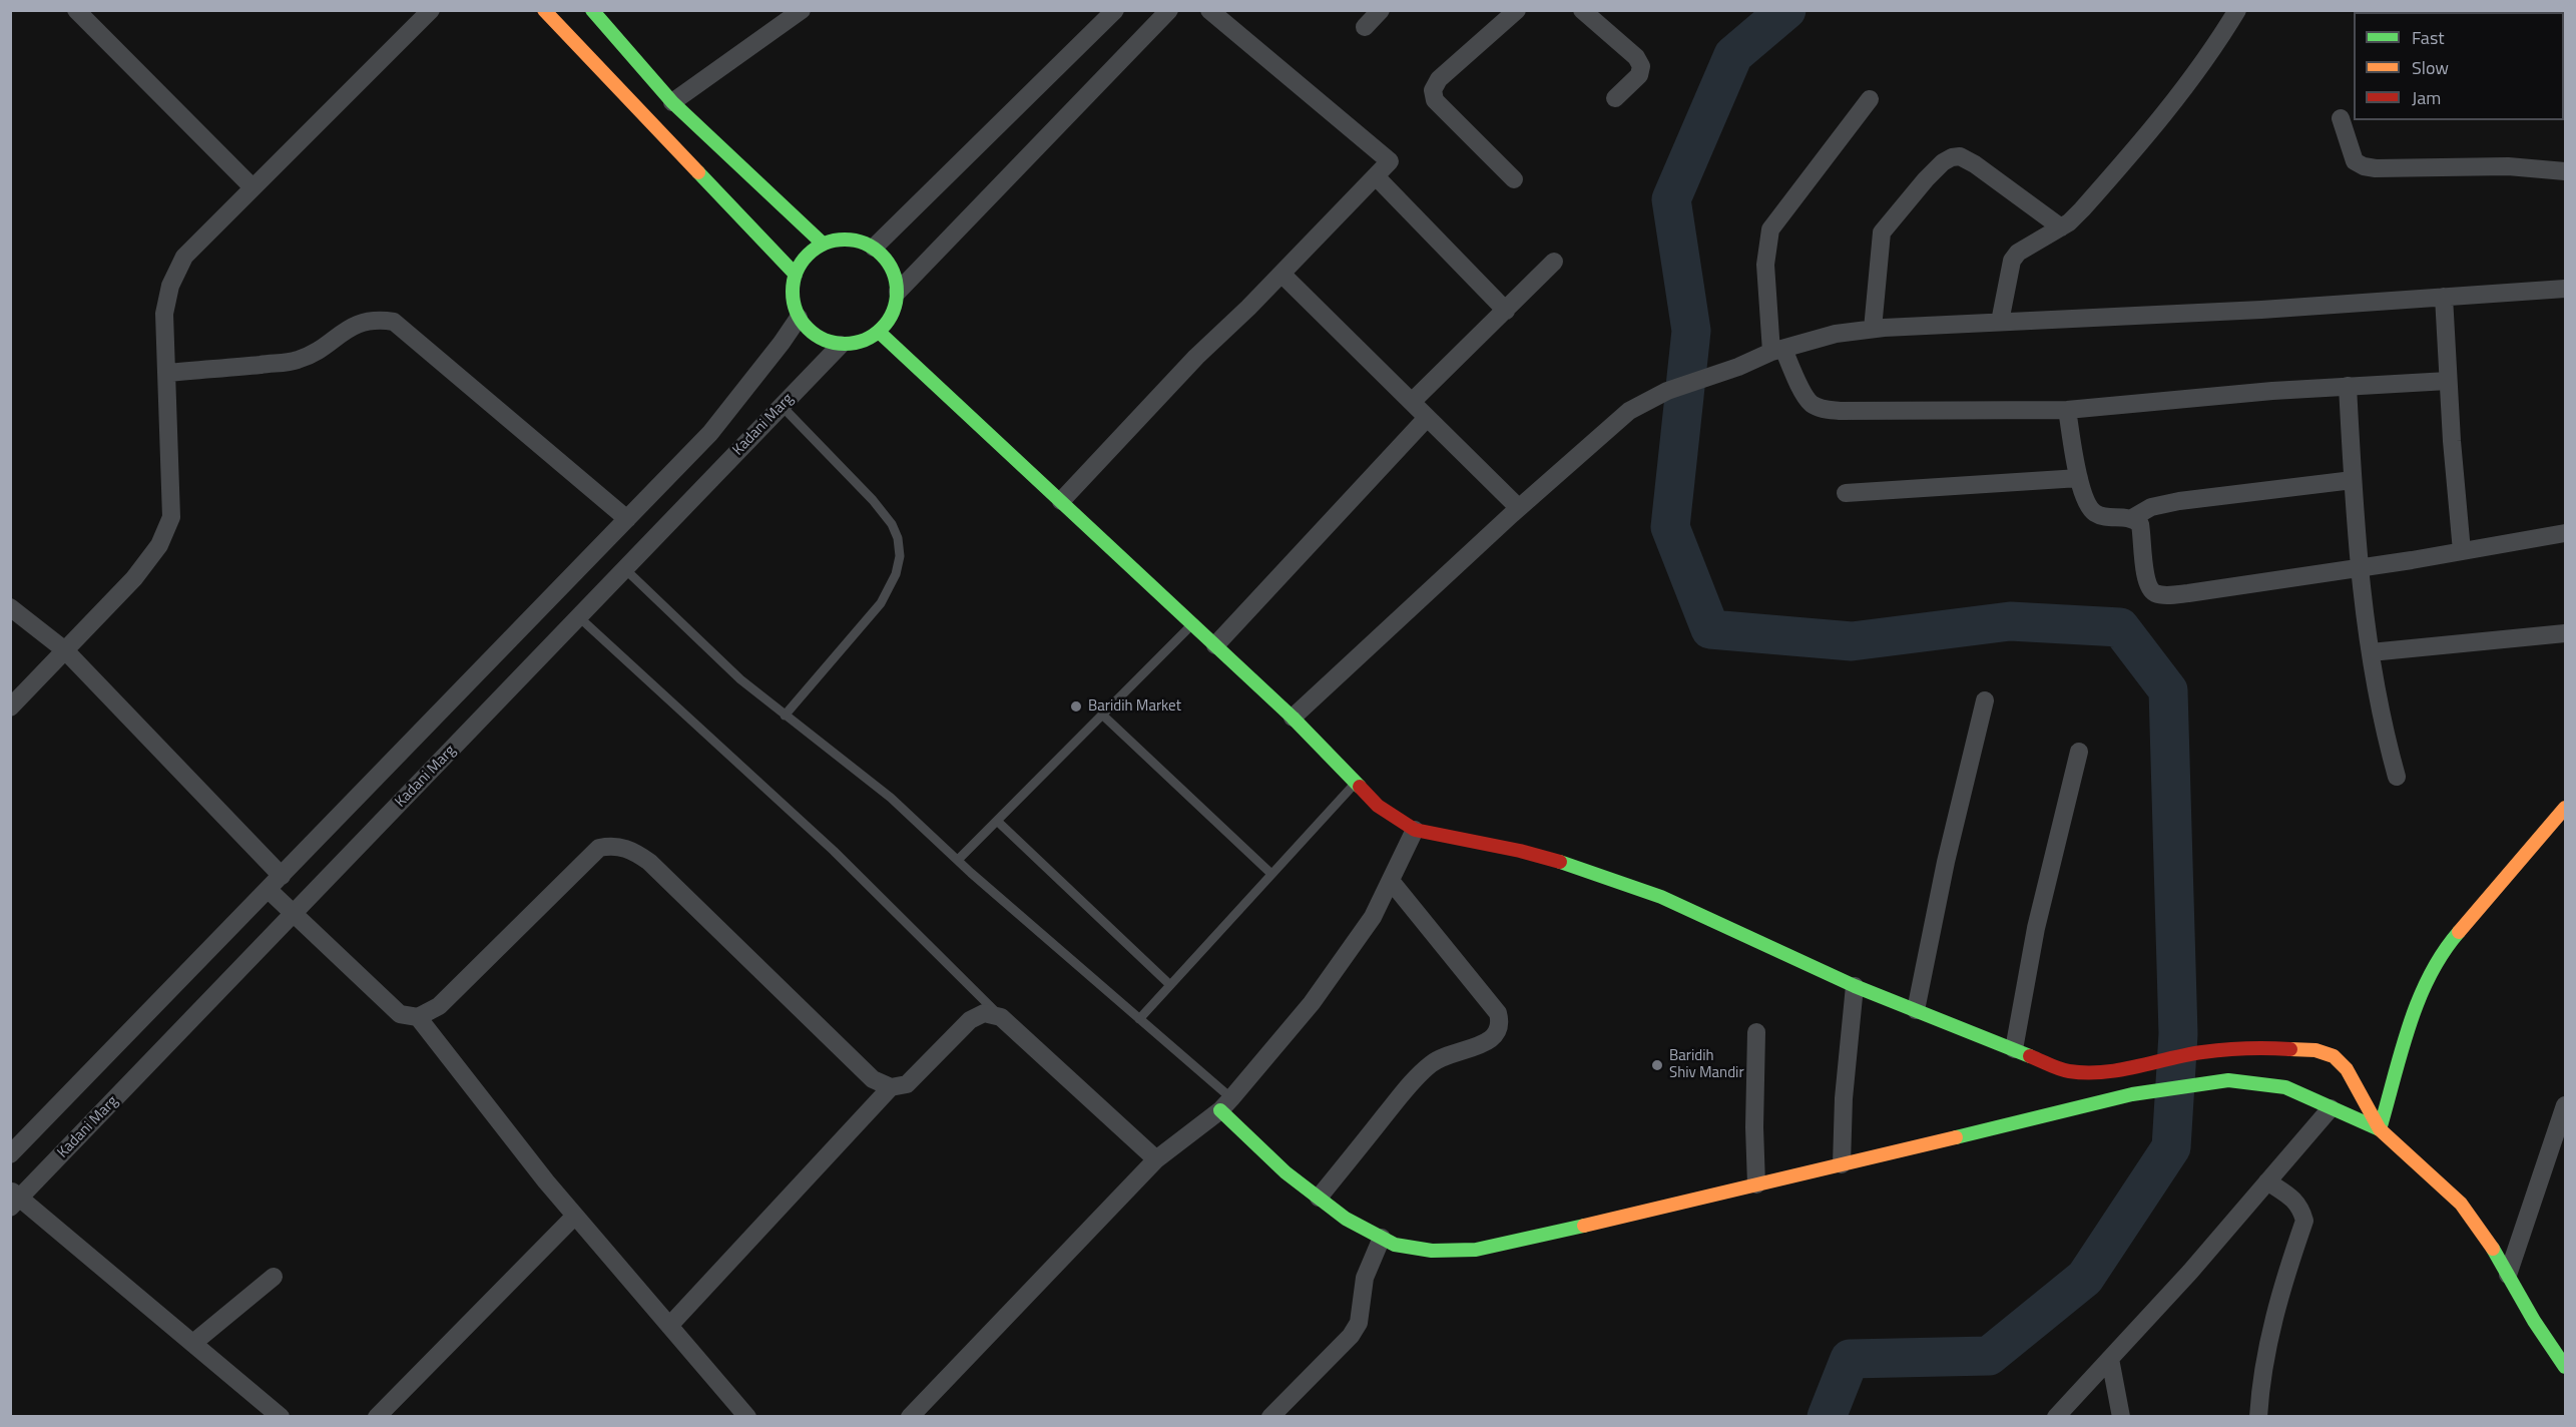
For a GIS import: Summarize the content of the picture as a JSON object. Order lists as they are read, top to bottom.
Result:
{
  "streets": {
    "street": ["Kadani Marg"]
  },
  "places": ["Baridih Market", "Baridih Shiv Mandir"],
  "legend": ["Fast", "Slow", "Jam"]
}
